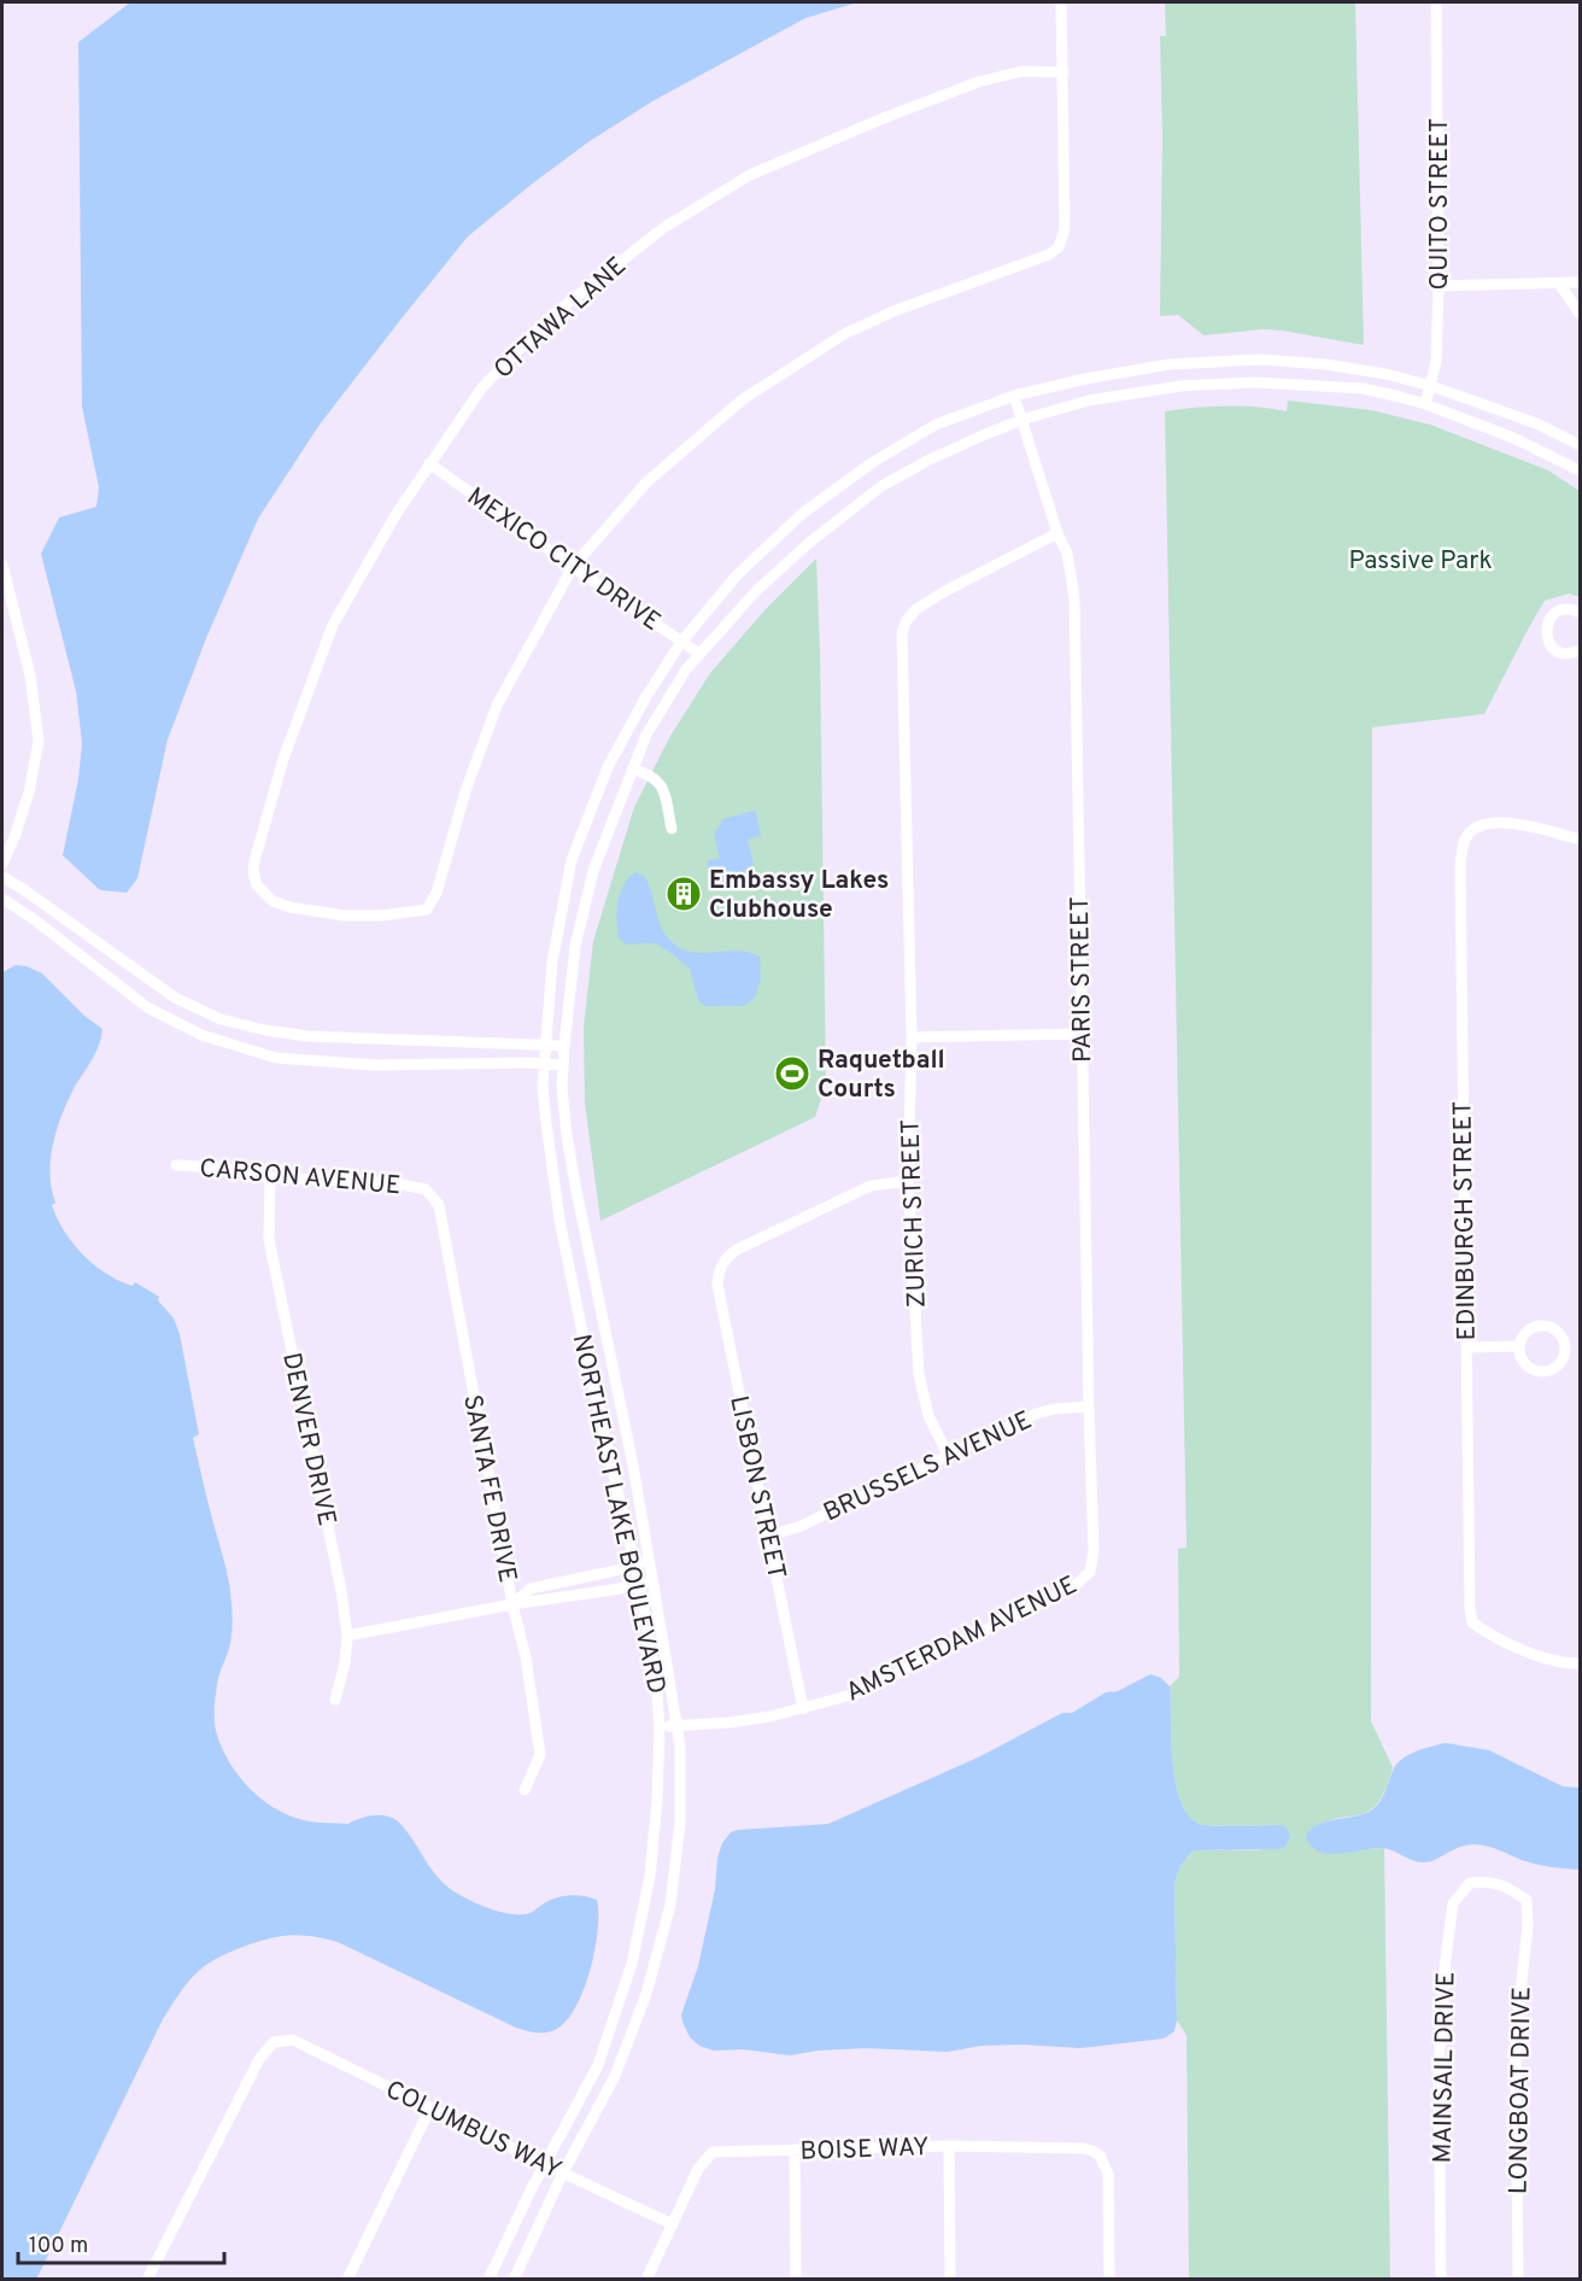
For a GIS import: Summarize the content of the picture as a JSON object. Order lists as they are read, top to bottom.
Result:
{
  "streets": {
    "street": [
      "QUITO STREET",
      "OTTAWA LANE",
      "MEXICO CITY DRIVE",
      "PARIS STREET",
      "CARSON AVENUE",
      "ZURICH STREET",
      "EDINBURGH STREET",
      "DENVER DRIVE",
      "BRUSSELS AVENUE",
      "LISBON STREET",
      "SANTA FE DRIVE",
      "NORTHEAST LAKE BOULEVARD",
      "AMSTERDAM AVENUE",
      "MAINSAIL DRIVE",
      "LONGBOAT DRIVE",
      "COLUMBUS WAY",
      "BOISE WAY"
    ]
  },
  "crossings": [
    ["QUITO STREET", "NORTHEAST LAKE BOULEVARD"],
    ["OTTAWA LANE", "MEXICO CITY DRIVE"],
    ["MEXICO CITY DRIVE", "NORTHEAST LAKE BOULEVARD"],
    ["PARIS STREET", "ZURICH STREET"],
    ["PARIS STREET", "BRUSSELS AVENUE"],
    ["PARIS STREET", "NORTHEAST LAKE BOULEVARD"],
    ["PARIS STREET", "AMSTERDAM AVENUE"],
    ["CARSON AVENUE", "DENVER DRIVE"],
    ["CARSON AVENUE", "SANTA FE DRIVE"],
    ["ZURICH STREET", "BRUSSELS AVENUE"],
    ["ZURICH STREET", "LISBON STREET"],
    ["BRUSSELS AVENUE", "LISBON STREET"],
    ["LISBON STREET", "AMSTERDAM AVENUE"],
    ["NORTHEAST LAKE BOULEVARD", "AMSTERDAM AVENUE"],
    ["NORTHEAST LAKE BOULEVARD", "COLUMBUS WAY"],
    ["MAINSAIL DRIVE", "LONGBOAT DRIVE"],
    ["COLUMBUS WAY", "BOISE WAY"]
  ],
  "parks": ["Passive Park"],
  "places": {
    "building": ["Embassy Lakes Clubhouse"],
    "sports": ["Raquetball Courts"]
  },
  "scale_bar": "100 m"
}
